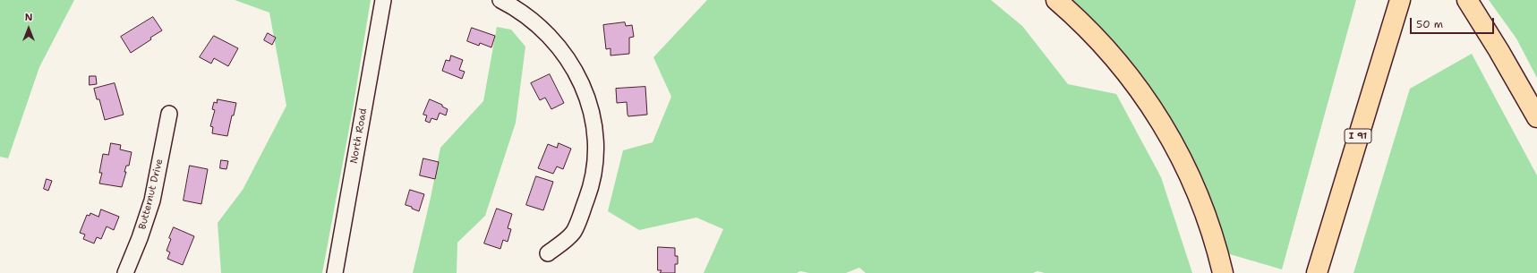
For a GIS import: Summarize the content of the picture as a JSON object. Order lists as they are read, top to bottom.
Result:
{
  "streets": {
    "highway": ["I 91"],
    "street": ["North Road", "Butternut Drive"]
  },
  "scale_bar": "50 m",
  "north": "top"
}
